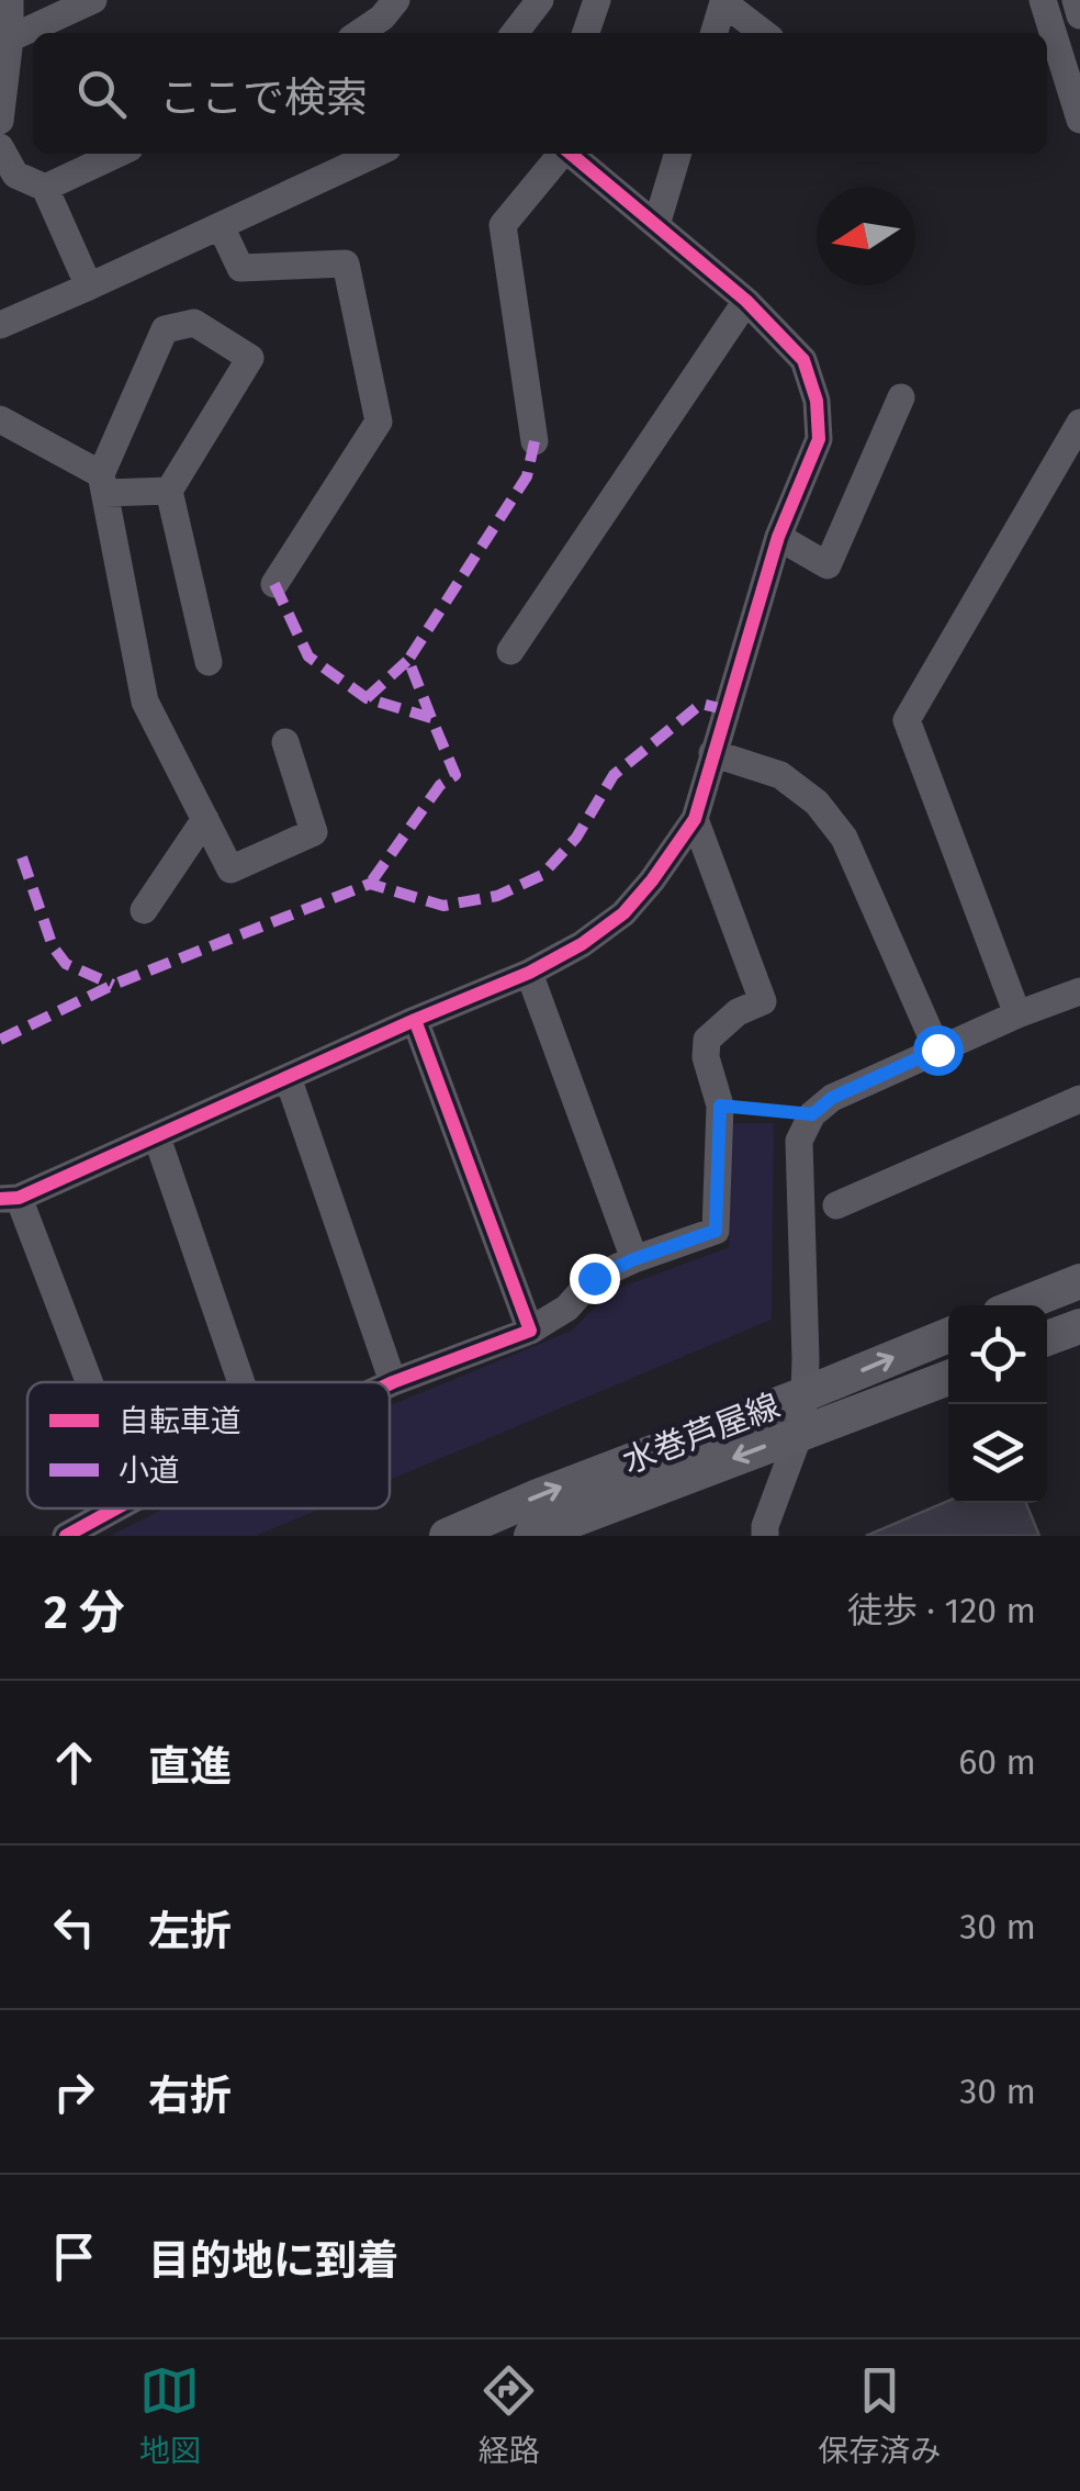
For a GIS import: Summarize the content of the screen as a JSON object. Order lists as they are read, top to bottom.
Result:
{
  "streets": {
    "main road": ["水巻芦屋線"]
  },
  "legend": ["自転車道", "小道"],
  "north": "left",
  "page": {
    "search": "ここで検索",
    "heading": ["2 分", "徒歩 · 120 m"],
    "list": [
      ["直進", "60 m"],
      ["左折", "30 m"],
      ["右折", "30 m"],
      "目的地に到着"
    ],
    "nav": ["地図", "経路", "保存済み"]
  }
}
